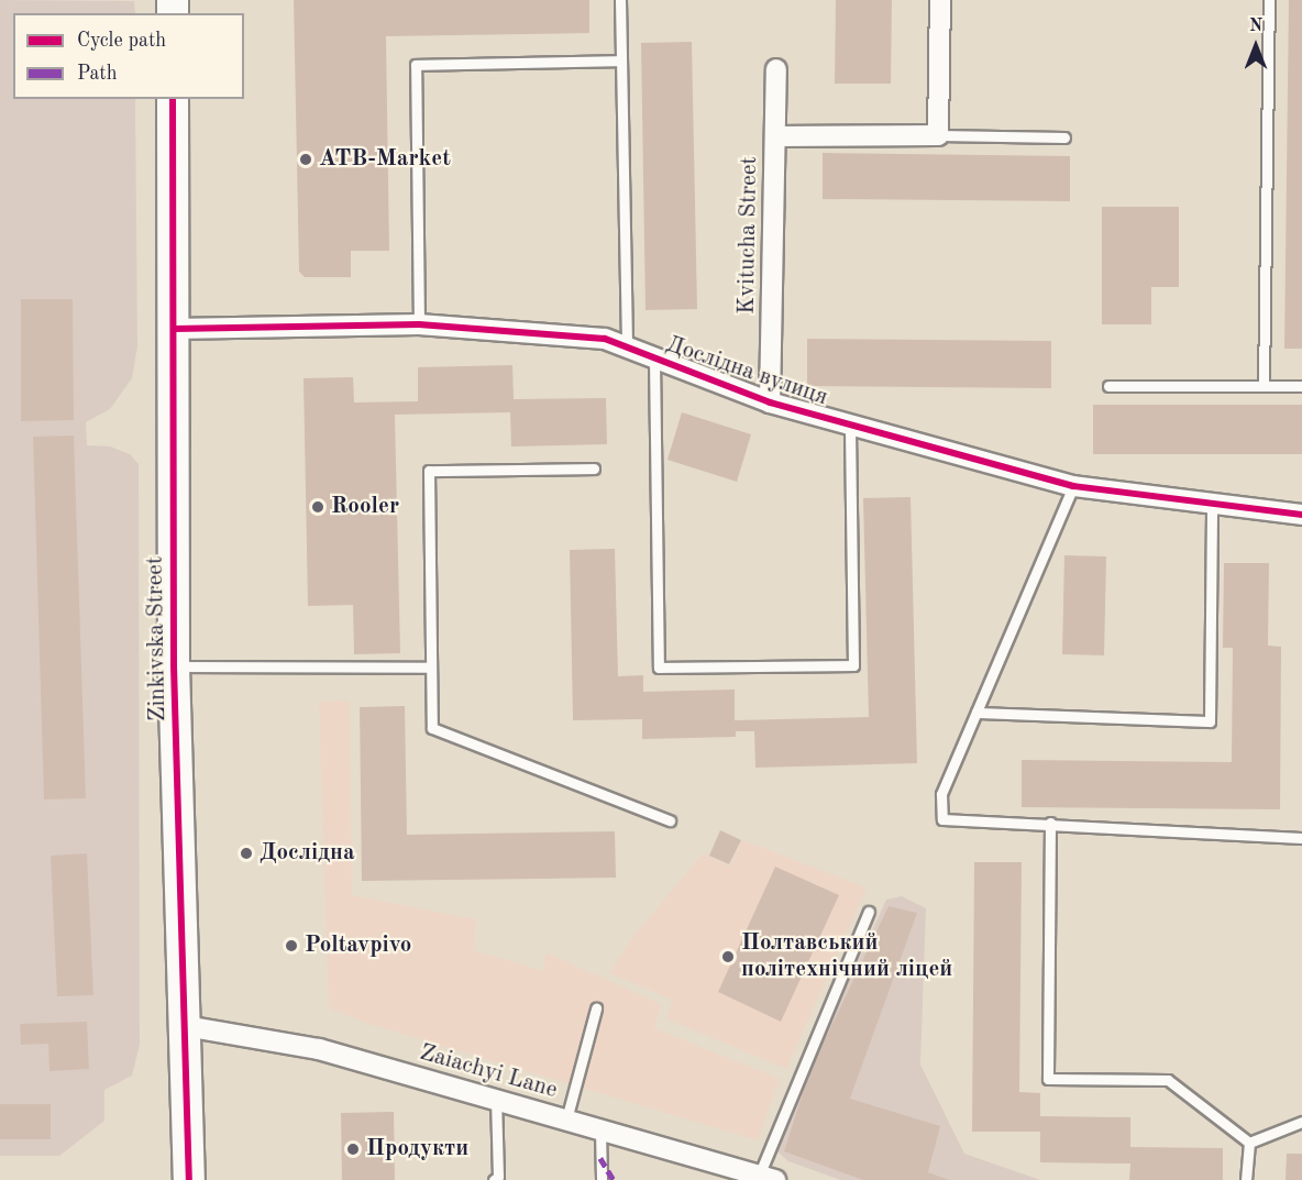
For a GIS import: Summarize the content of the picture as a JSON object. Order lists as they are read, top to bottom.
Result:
{
  "streets": {
    "main road": ["Zinkivska Street"],
    "street": ["Kvitucha Street", "Дослідна вулиця", "Zaiachyi Lane"]
  },
  "crossings": [
    ["Kvitucha Street", "Дослідна вулиця"],
    ["Дослідна вулиця", "Zinkivska Street"],
    ["Zinkivska Street", "Zaiachyi Lane"]
  ],
  "places": [
    "ATB-Market",
    "Rooler",
    "Дослідна",
    "Poltavpivo",
    "Полтавський політехнічний ліцей",
    "Продукти"
  ],
  "legend": ["Cycle path", "Path"],
  "north": "top"
}
